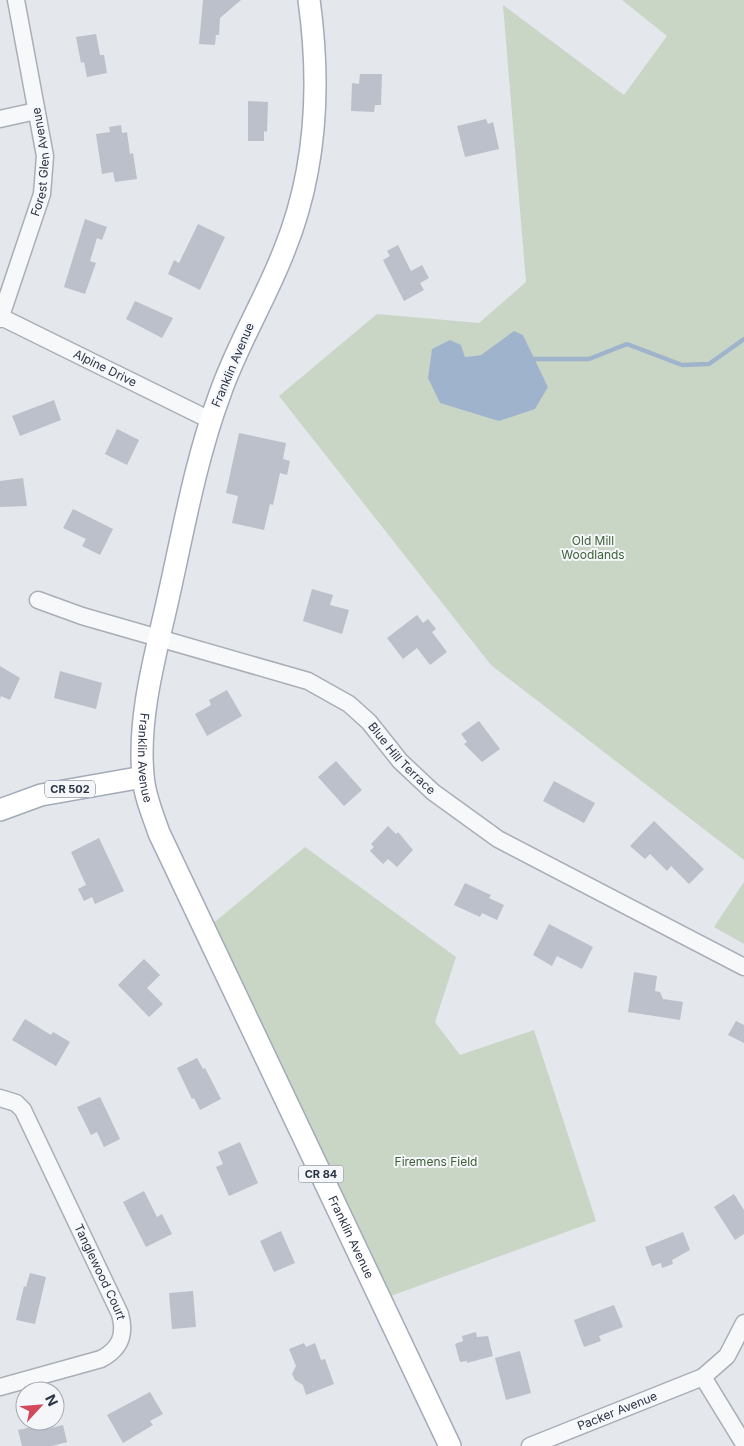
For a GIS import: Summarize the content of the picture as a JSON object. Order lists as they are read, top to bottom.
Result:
{
  "streets": {
    "main road": ["Franklin Avenue", "CR 502", "CR 84"],
    "street": [
      "Forest Glen Avenue",
      "Alpine Drive",
      "Blue Hill Terrace",
      "Tanglewood Court",
      "Packer Avenue"
    ]
  },
  "crossings": [
    ["Forest Glen Avenue", "Alpine Drive"],
    ["Franklin Avenue", "Alpine Drive"],
    ["Franklin Avenue", "Blue Hill Terrace"],
    ["Franklin Avenue", "CR 502"]
  ],
  "parks": ["Old Mill Woodlands", "Firemens Field"],
  "north": "top right"
}
